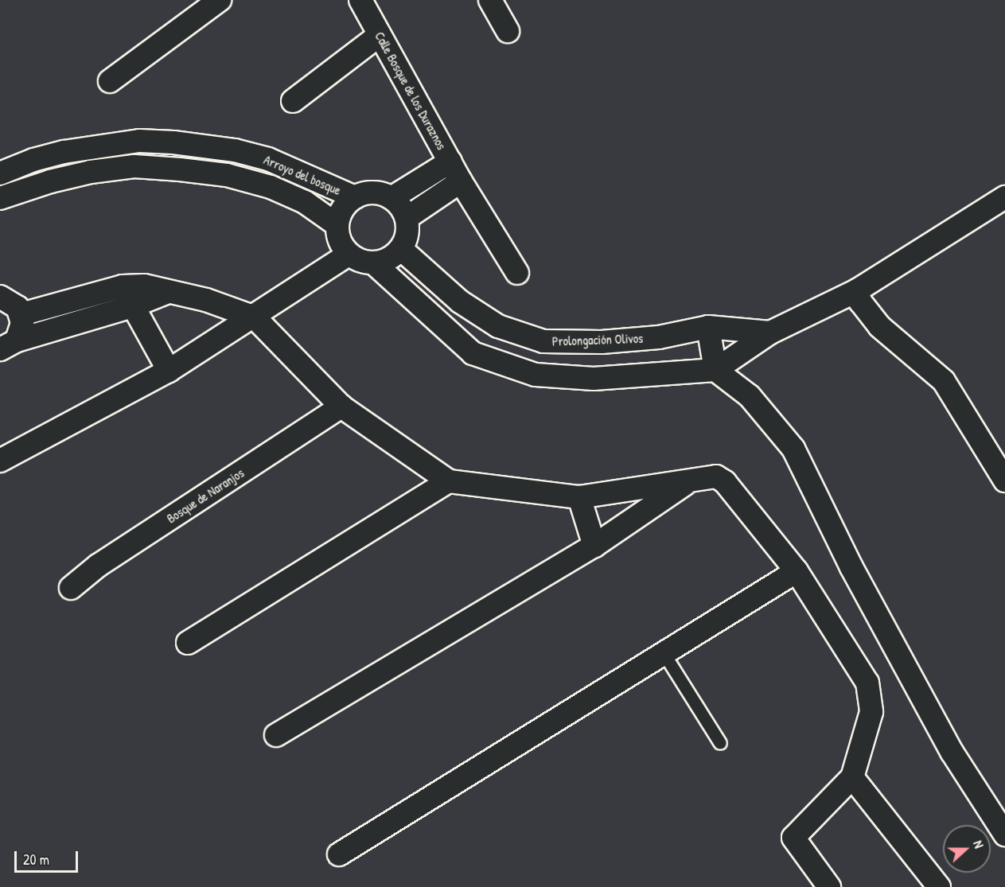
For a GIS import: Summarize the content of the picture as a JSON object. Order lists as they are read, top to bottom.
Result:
{
  "streets": {
    "street": [
      "Calle Bosque de los Duraznos",
      "Arroyo del bosque",
      "Prolongación Olivos",
      "Bosque de Naranjos"
    ]
  },
  "crossings": [
    ["Arroyo del bosque", "Prolongación Olivos"]
  ],
  "scale_bar": "20 m",
  "north": "right"
}
